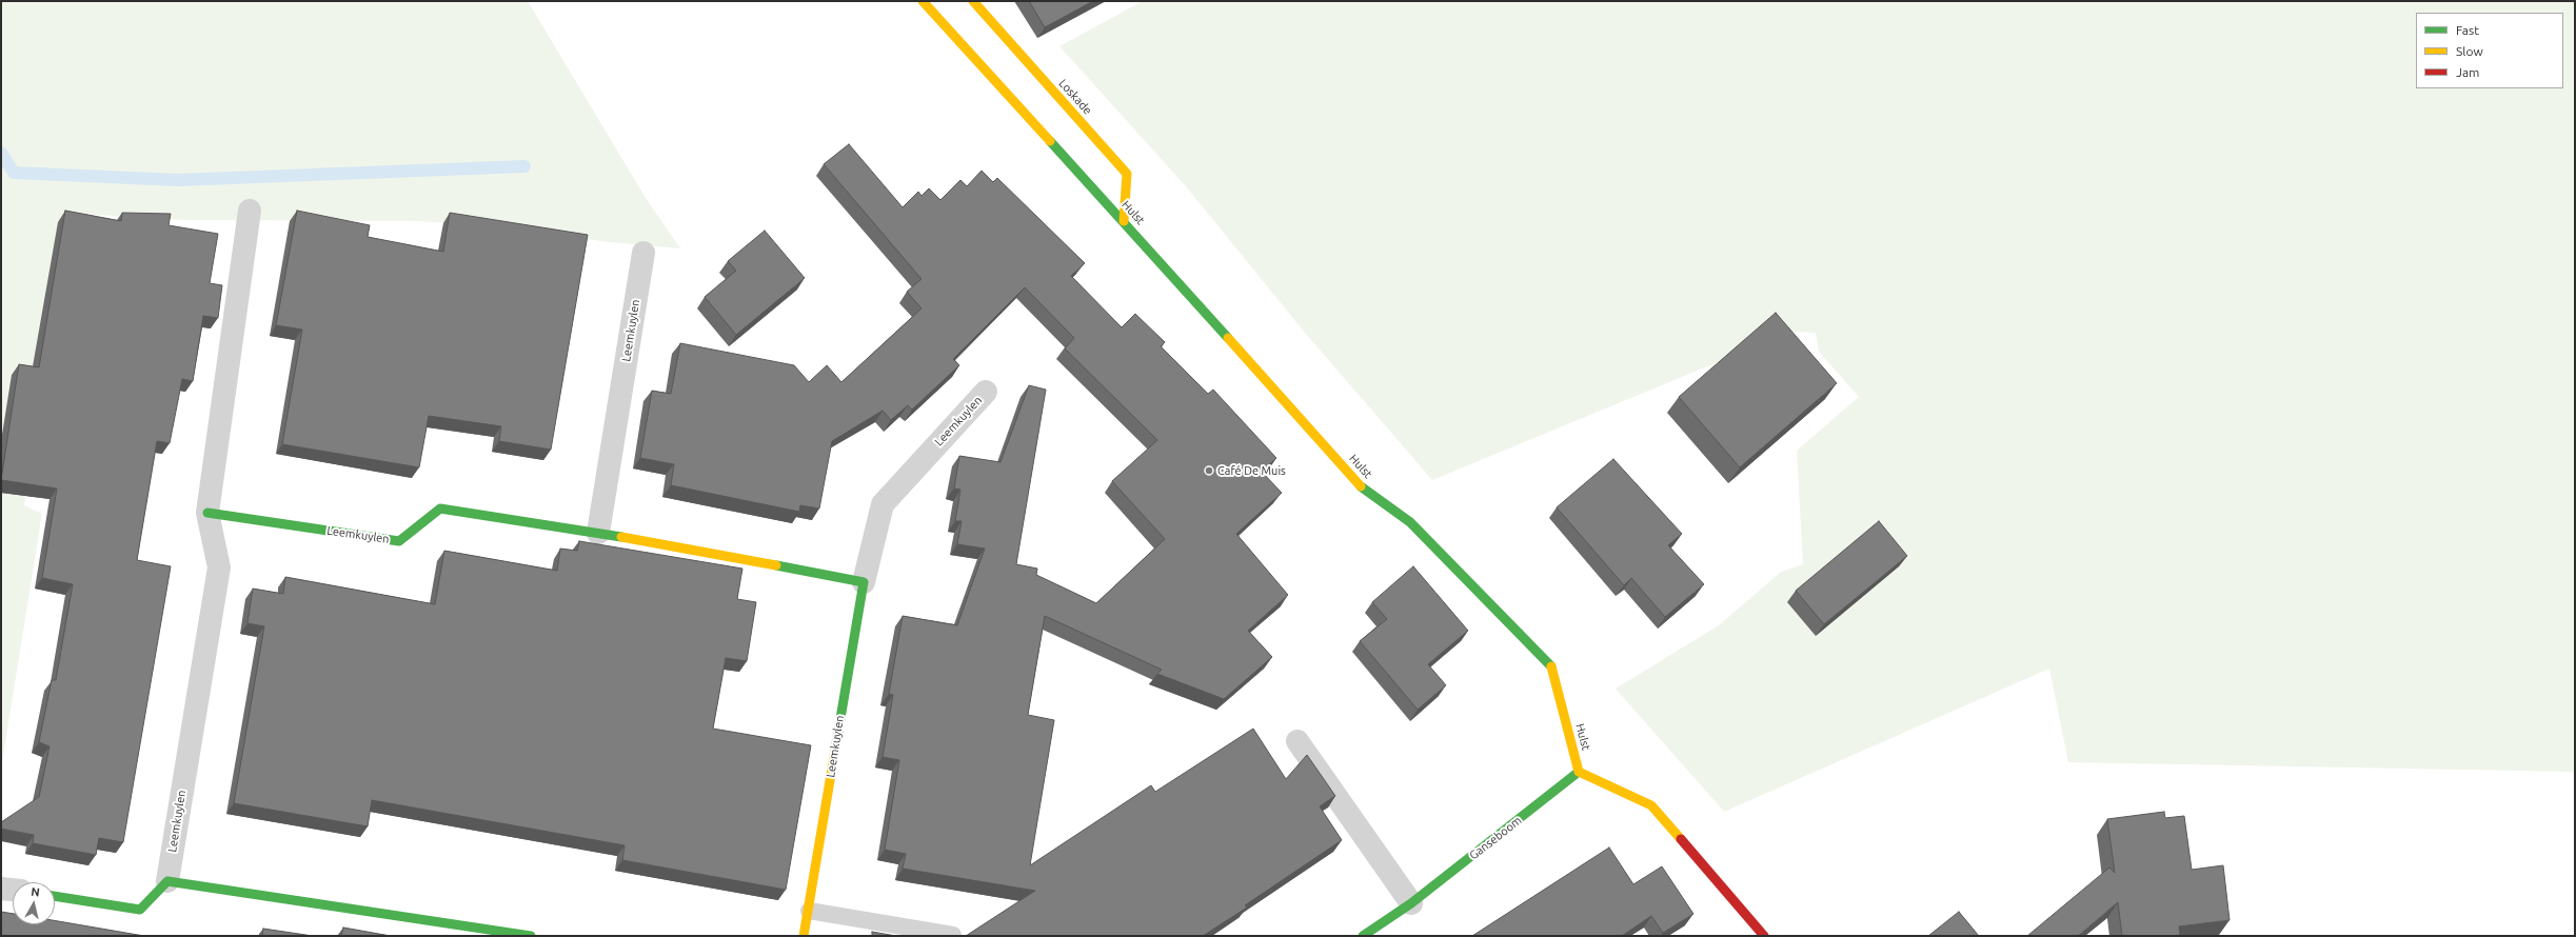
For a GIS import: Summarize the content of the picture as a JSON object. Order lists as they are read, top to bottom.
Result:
{
  "streets": {
    "street": [
      "Loskade",
      "Hulst",
      "Leemkuylen",
      "Ganseboom"
    ]
  },
  "crossings": [
    ["Loskade", "Hulst"],
    ["Hulst", "Ganseboom"]
  ],
  "places": ["Café De Muis"],
  "legend": ["Fast", "Slow", "Jam"],
  "north": "top"
}
